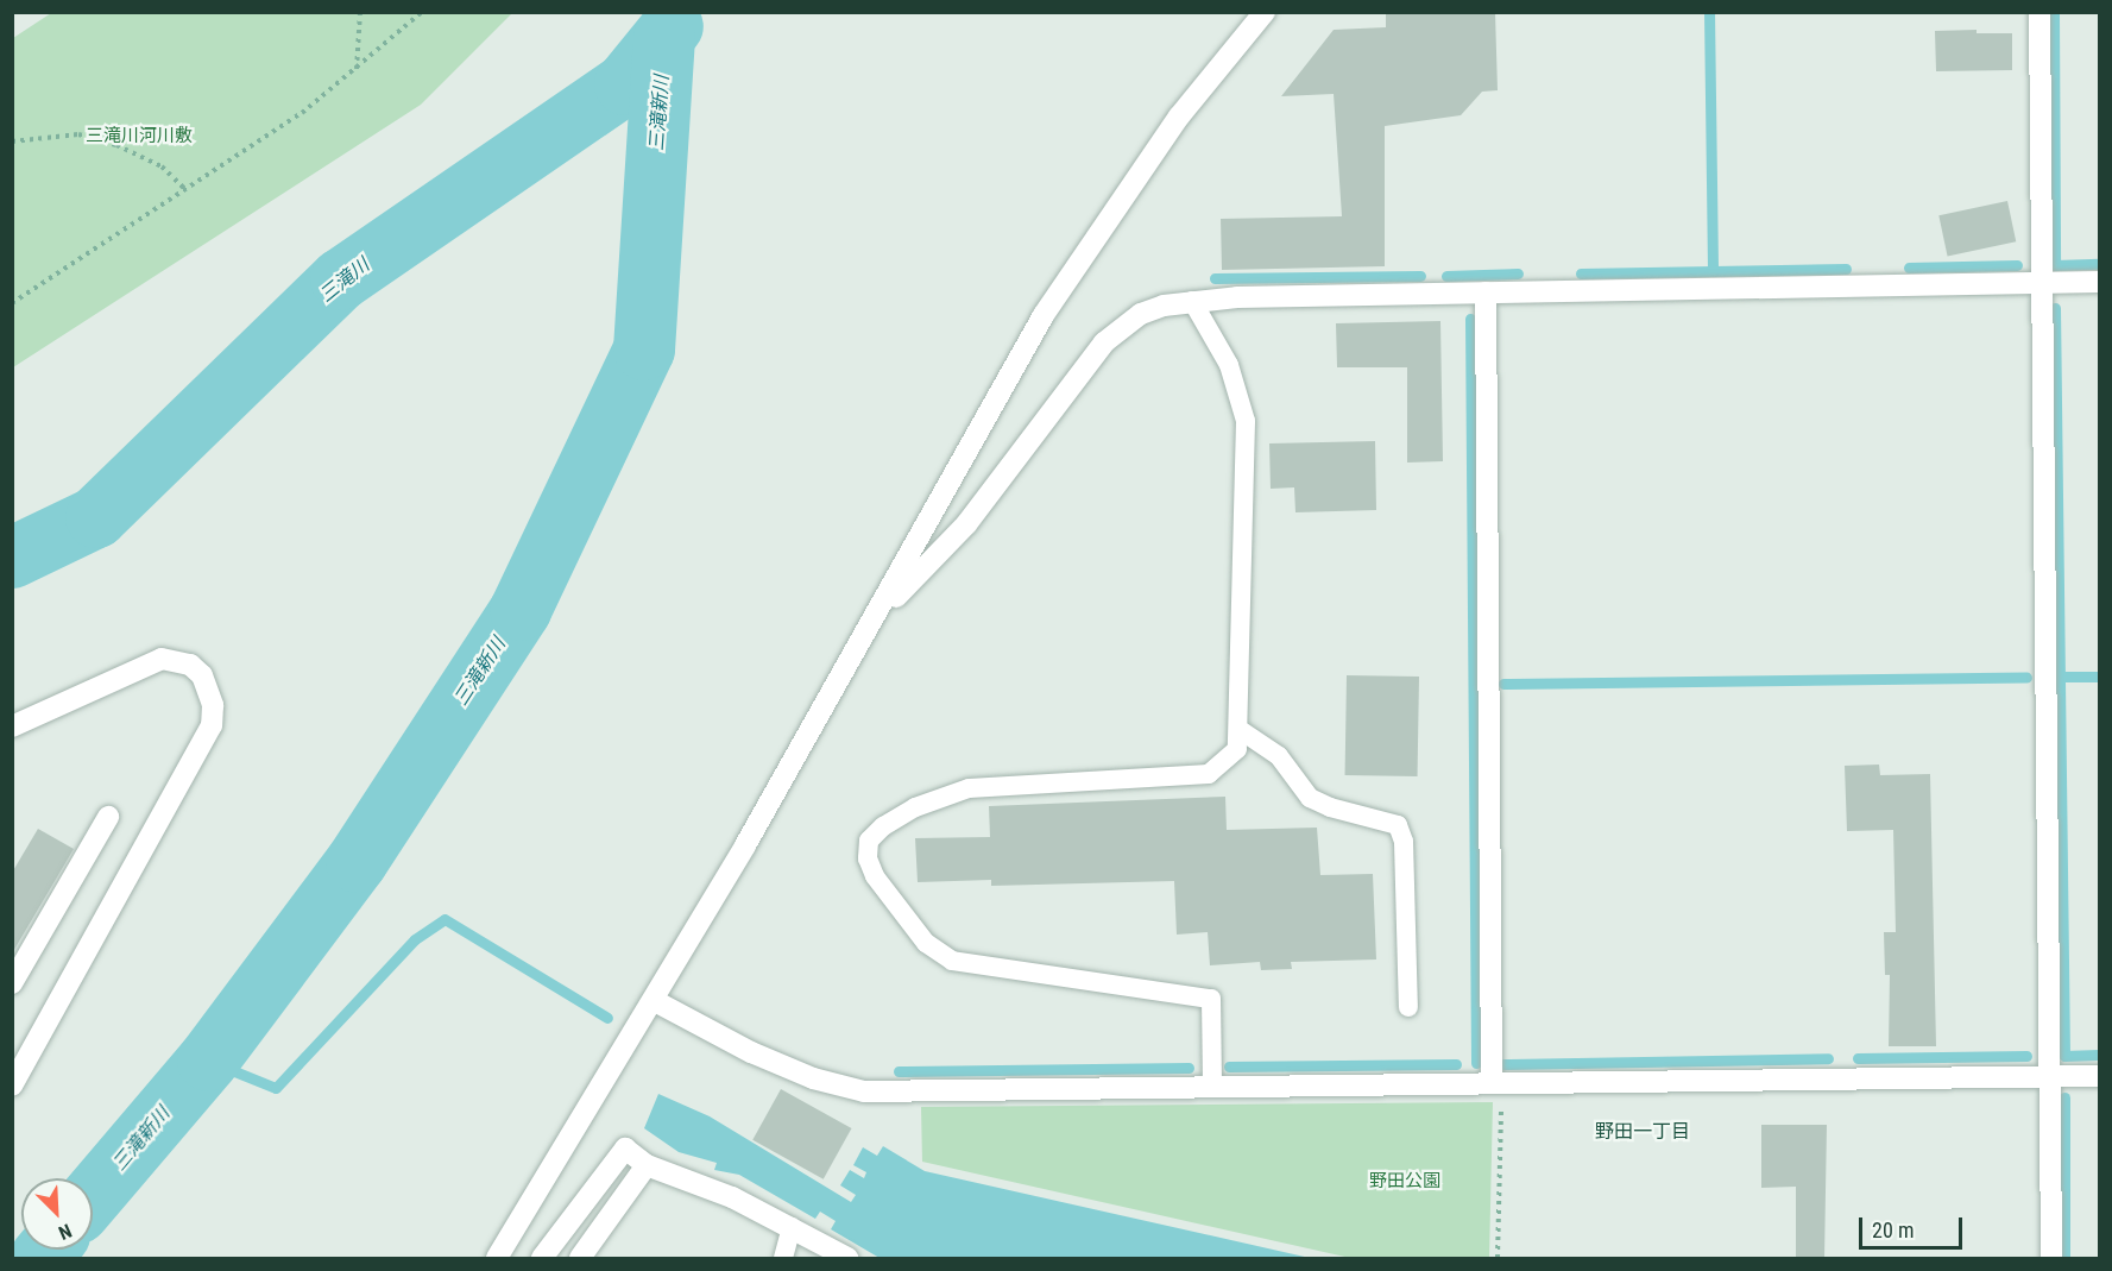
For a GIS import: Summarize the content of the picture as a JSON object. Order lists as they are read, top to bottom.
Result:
{
  "districts": ["野田一丁目"],
  "water": ["三滝新川", "三滝川"],
  "parks": ["三滝川河川敷", "野田公園"],
  "scale_bar": "20 m",
  "north": "bottom right"
}
